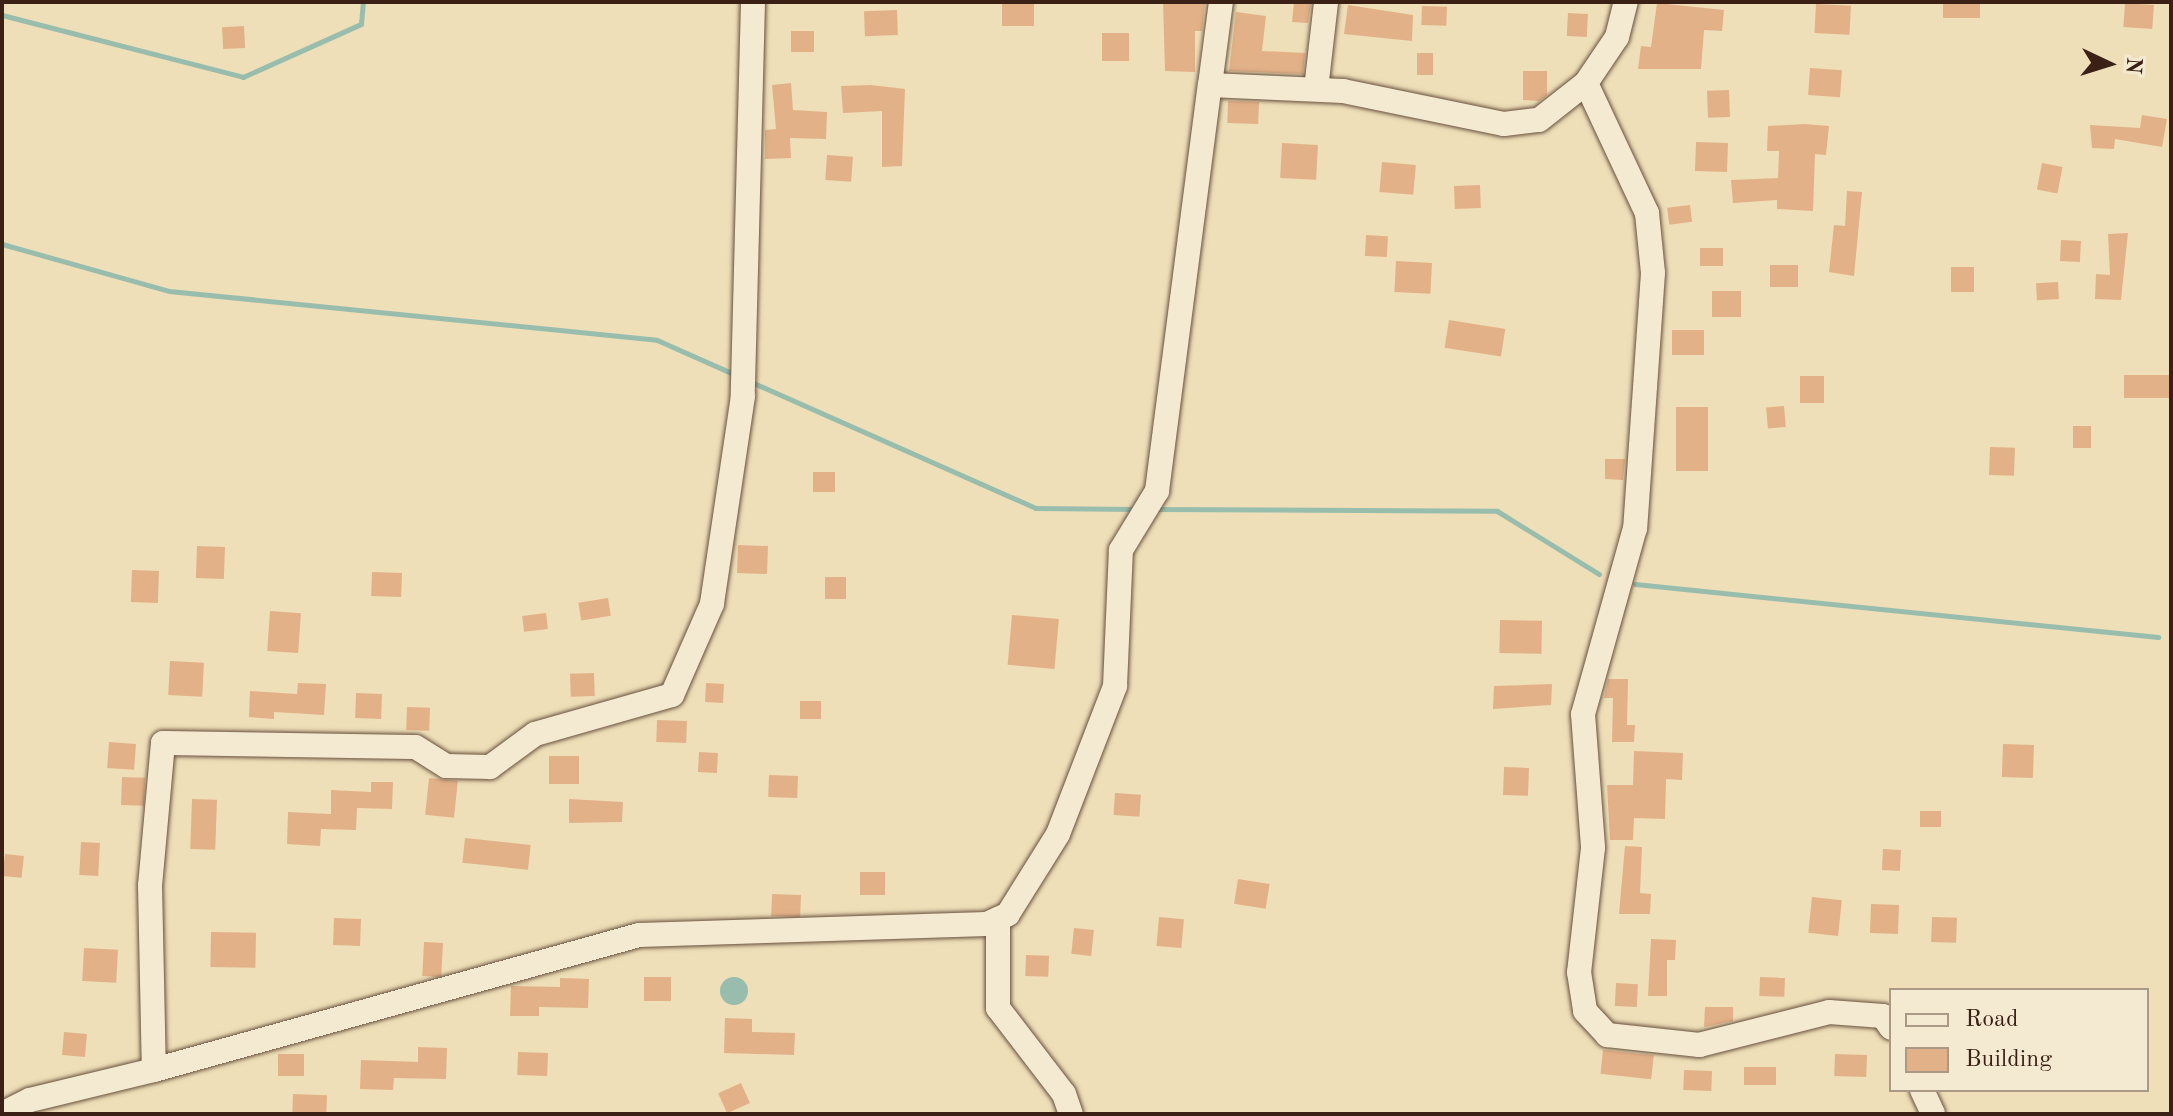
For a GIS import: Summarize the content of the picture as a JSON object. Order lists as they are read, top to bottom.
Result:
{
  "legend": ["Road", "Building"],
  "north": "right"
}
